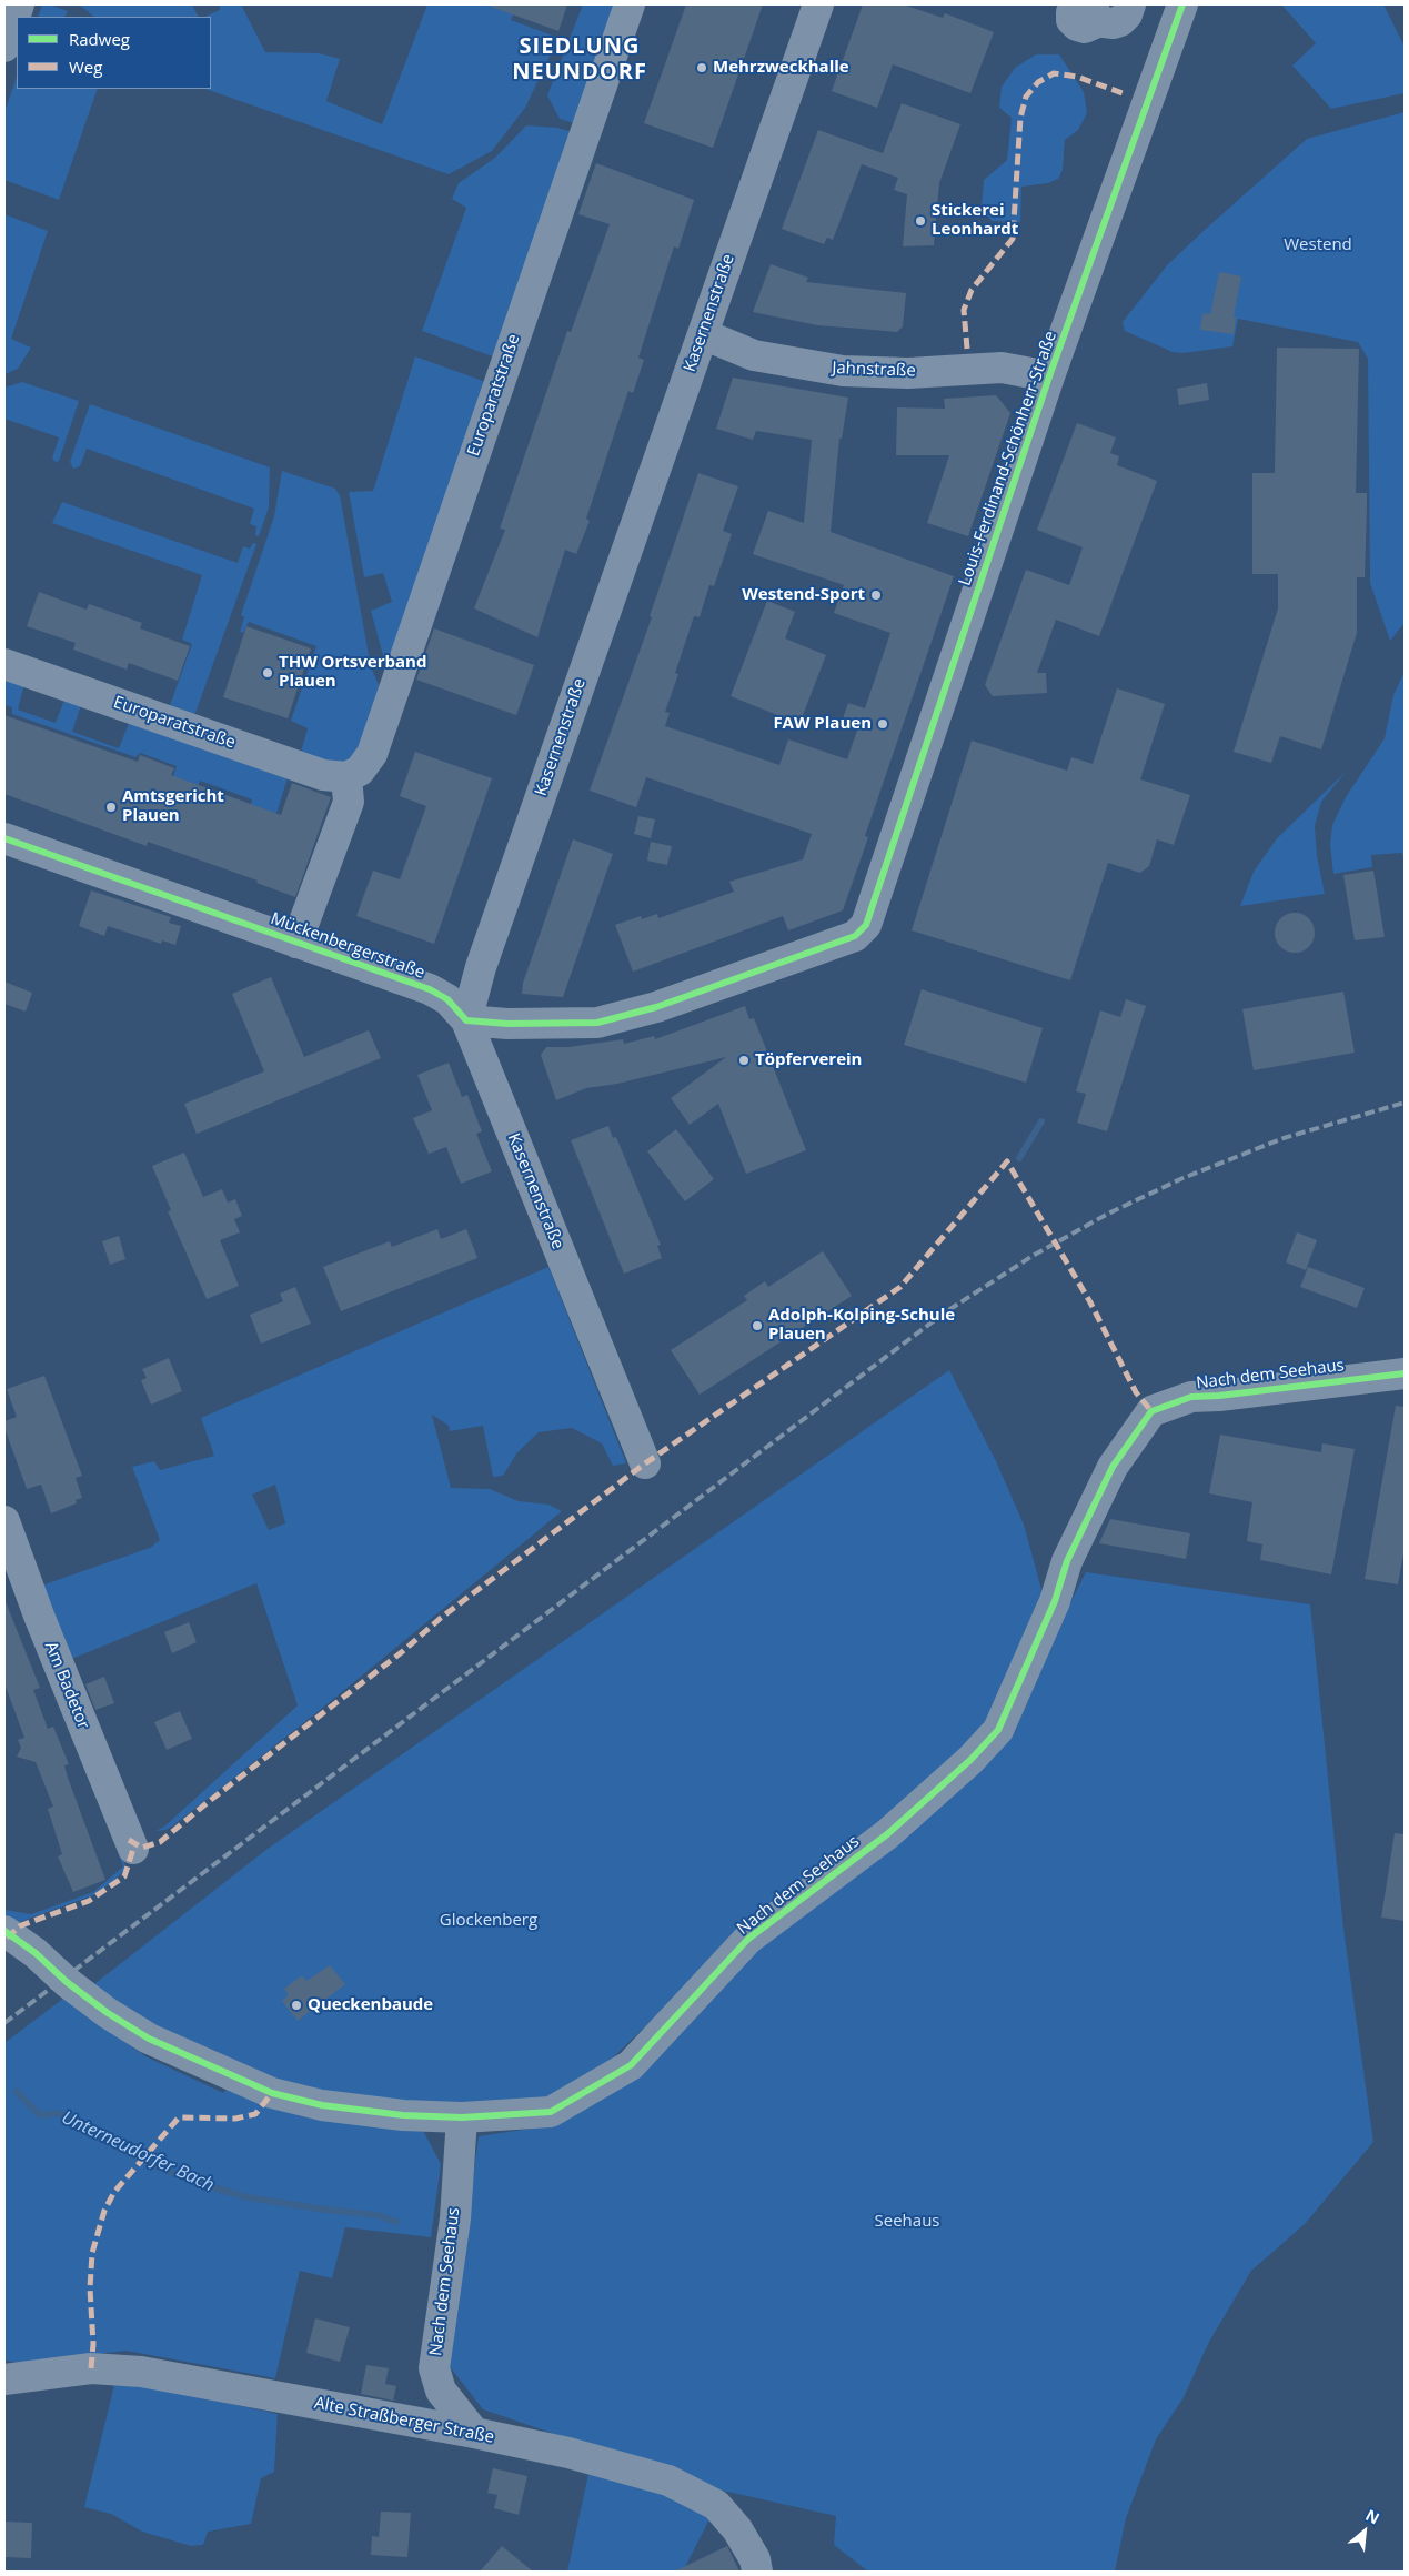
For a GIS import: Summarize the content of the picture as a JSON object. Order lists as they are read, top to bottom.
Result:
{
  "streets": {
    "street": [
      "Kasernenstraße",
      "Jahnstraße",
      "Europaratstraße",
      "Louis-Ferdinand-Schönherr-Straße",
      "Mückenbergerstraße",
      "Nach dem Seehaus",
      "Am Badetor",
      "Alte Straßberger Straße"
    ]
  },
  "crossings": [
    ["Kasernenstraße", "Jahnstraße"],
    ["Kasernenstraße", "Louis-Ferdinand-Schönherr-Straße"],
    ["Kasernenstraße", "Mückenbergerstraße"],
    ["Jahnstraße", "Louis-Ferdinand-Schönherr-Straße"],
    ["Louis-Ferdinand-Schönherr-Straße", "Mückenbergerstraße"],
    ["Nach dem Seehaus", "Alte Straßberger Straße"]
  ],
  "districts": ["SIEDLUNG NEUNDORF"],
  "water": ["Unterneudorfer Bach"],
  "parks": ["Westend", "Glockenberg", "Seehaus"],
  "places": [
    "Mehrzweckhalle",
    "Stickerei Leonhardt",
    "Westend-Sport",
    "THW Ortsverband Plauen",
    "FAW Plauen",
    "Amtsgericht Plauen",
    "Töpferverein",
    "Adolph-Kolping-Schule Plauen",
    "Queckenbaude"
  ],
  "legend": ["Radweg", "Weg"],
  "north": "top right"
}
